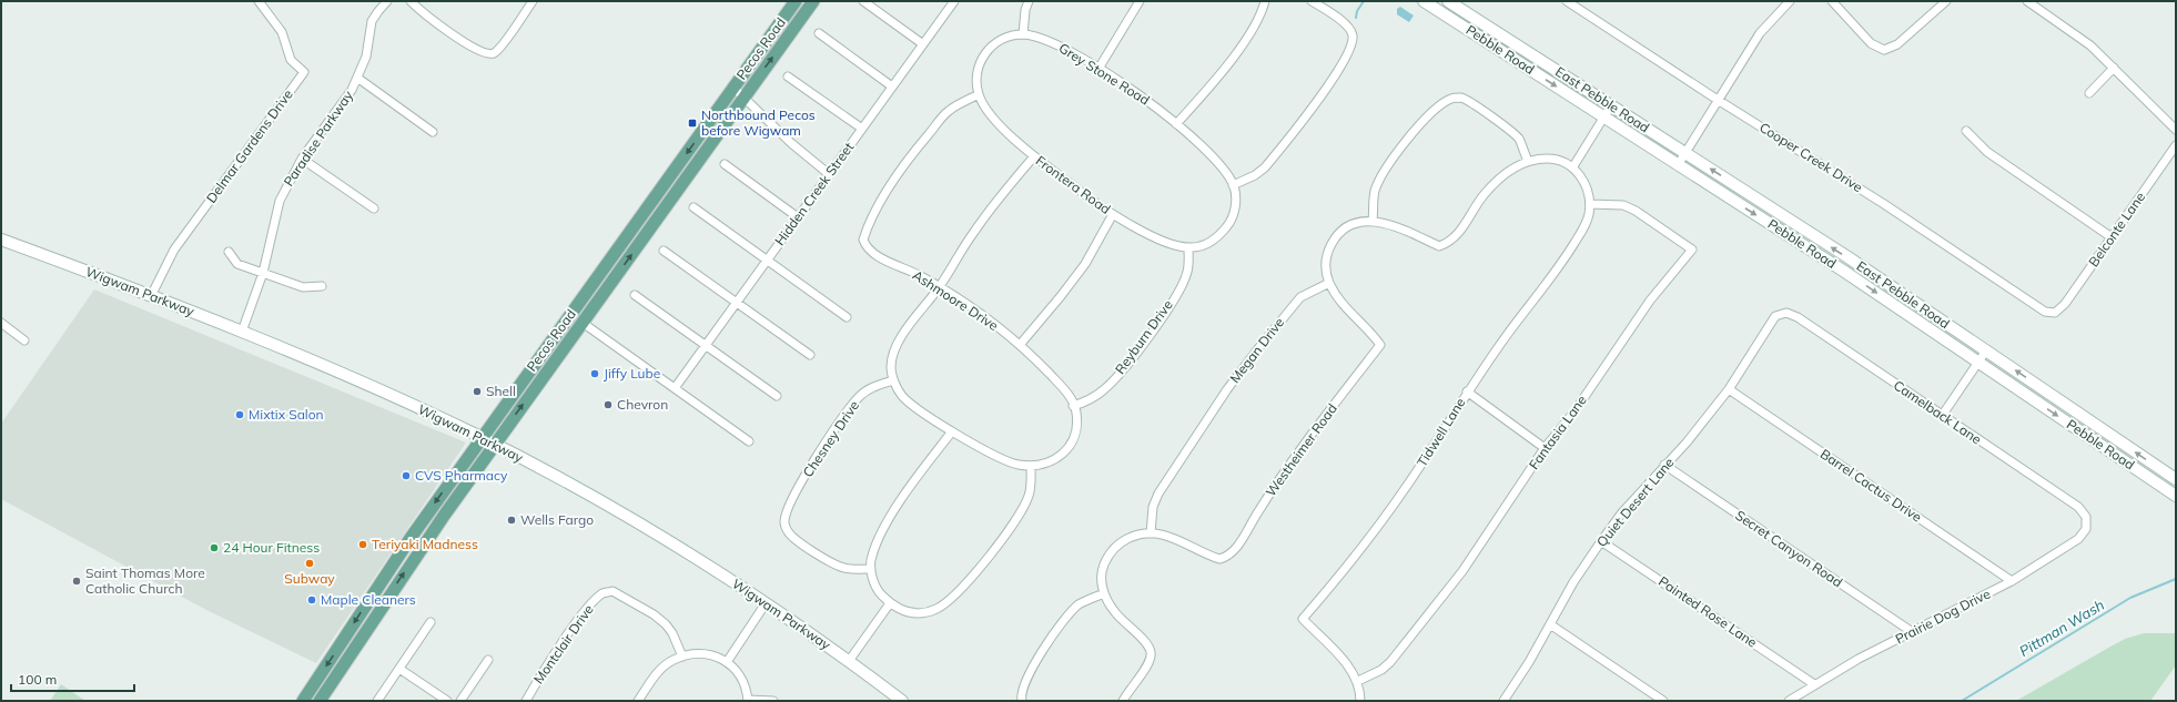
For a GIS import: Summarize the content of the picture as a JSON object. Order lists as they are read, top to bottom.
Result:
{
  "streets": {
    "main road": [
      "Pecos Road",
      "Pebble Road",
      "East Pebble Road",
      "Wigwam Parkway"
    ],
    "street": [
      "Grey Stone Road",
      "Paradise Parkway",
      "Delmar Gardens Drive",
      "Cooper Creek Drive",
      "Frontera Road",
      "Hidden Creek Street",
      "Belconte Lane",
      "Ashmoore Drive",
      "Reyburn Drive",
      "Megan Drive",
      "Camelback Lane",
      "Tidwell Lane",
      "Fantasia Lane",
      "Chesney Drive",
      "Westheimer Road",
      "Barrel Cactus Drive",
      "Quiet Desert Lane",
      "Secret Canyon Road",
      "Painted Rose Lane",
      "Prairie Dog Drive",
      "Montclair Drive"
    ]
  },
  "crossings": [
    ["Pecos Road", "Wigwam Parkway"],
    ["Paradise Parkway", "Wigwam Parkway"],
    ["Delmar Gardens Drive", "Wigwam Parkway"],
    ["Cooper Creek Drive", "Belconte Lane"],
    ["Frontera Road", "Ashmoore Drive"],
    ["Frontera Road", "Reyburn Drive"],
    ["Ashmoore Drive", "Reyburn Drive"],
    ["Megan Drive", "Westheimer Road"],
    ["Camelback Lane", "Quiet Desert Lane"],
    ["Camelback Lane", "Prairie Dog Drive"],
    ["Tidwell Lane", "Fantasia Lane"],
    ["Barrel Cactus Drive", "Quiet Desert Lane"],
    ["Barrel Cactus Drive", "Prairie Dog Drive"],
    ["Quiet Desert Lane", "Secret Canyon Road"],
    ["Quiet Desert Lane", "Painted Rose Lane"],
    ["Secret Canyon Road", "Prairie Dog Drive"],
    ["Painted Rose Lane", "Prairie Dog Drive"]
  ],
  "one_way": ["Pebble Road", "East Pebble Road"],
  "water": ["Pittman Wash"],
  "places": {
    "transit": ["Northbound Pecos before Wigwam"],
    "other": [
      "Jiffy Lube",
      "Shell",
      "Chevron",
      "Mixtix Salon",
      "CVS Pharmacy",
      "Wells Fargo",
      "Teriyaki Madness",
      "24 Hour Fitness",
      "Subway",
      "Saint Thomas More Catholic Church",
      "Maple Cleaners"
    ]
  },
  "scale_bar": "100 m"
}
